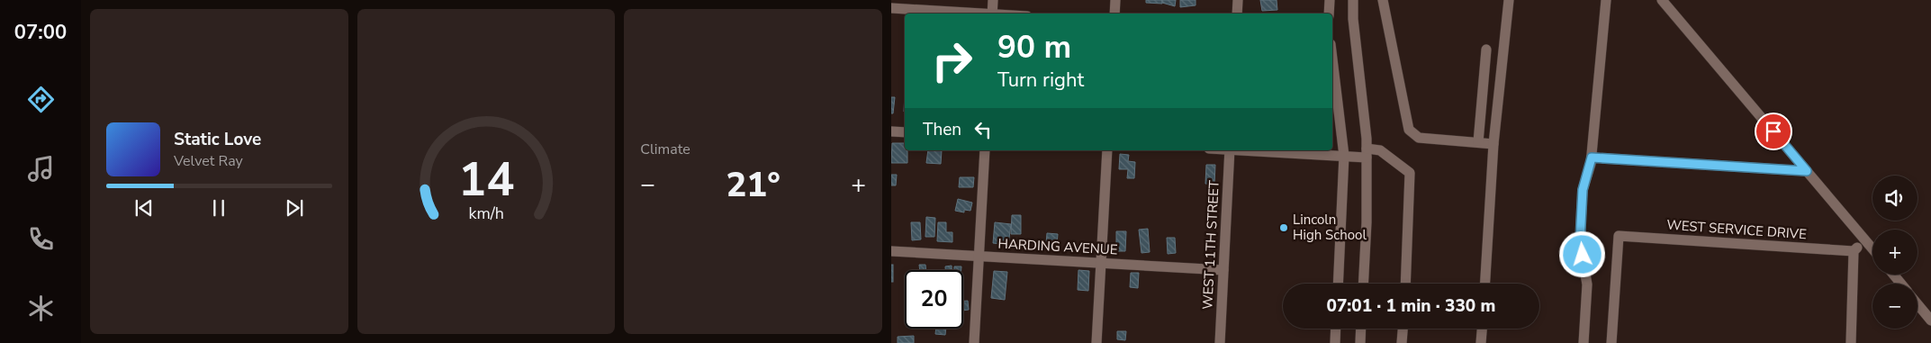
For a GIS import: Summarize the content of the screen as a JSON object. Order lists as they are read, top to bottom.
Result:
{
  "streets": {
    "street": ["WEST SERVICE DRIVE", "WEST 11TH STREET", "HARDING AVENUE"]
  },
  "crossings": [
    ["WEST 11TH STREET", "HARDING AVENUE"]
  ],
  "places": ["Lincoln High School"],
  "page": {
    "tabs": "07:00",
    "tile": "Climate",
    "turn": ["90 m", "Turn right"],
    "then": "Then",
    "song": ["Static Love", "Velvet Ray"],
    "heat": ["−", "21°", "+"],
    "map_buttons": ["+", "−"],
    "limit": "20",
    "trip": "07:01 · 1 min · 330 m",
    "gauge": ["14", "km/h"]
  }
}
